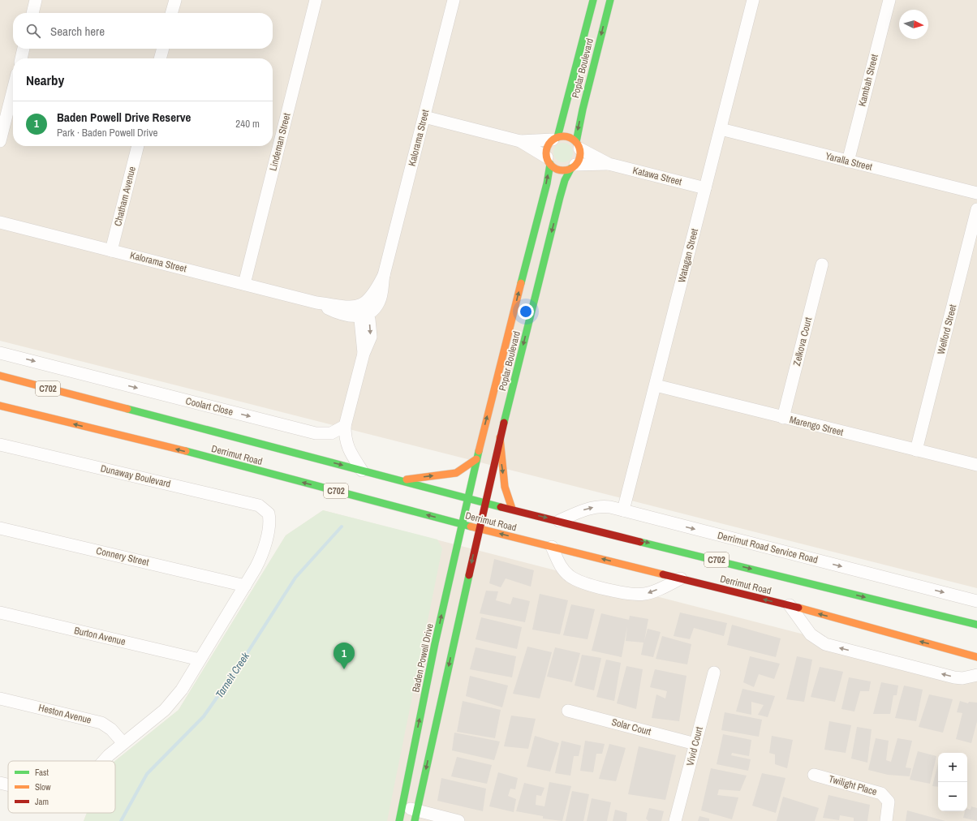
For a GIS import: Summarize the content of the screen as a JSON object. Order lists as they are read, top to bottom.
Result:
{
  "streets": {
    "main road": [
      "Poplar Boulevard",
      "C702",
      "Derrimut Road",
      "Baden Powell Drive"
    ],
    "street": [
      "Kambah Street",
      "Kalorama Street",
      "Lindeman Street",
      "Yaralla Street",
      "Katawa Street",
      "Chatham Avenue",
      "Watagan Street",
      "Welford Street",
      "Zelkova Court",
      "Coolart Close",
      "Marengo Street",
      "Dunaway Boulevard",
      "Derrimut Road Service Road",
      "Connery Street",
      "Burton Avenue",
      "Heston Avenue",
      "Solar Court",
      "Vivid Court",
      "Twilight Place"
    ]
  },
  "crossings": [
    ["Poplar Boulevard", "Katawa Street"],
    ["Poplar Boulevard", "Derrimut Road"],
    ["Poplar Boulevard", "Baden Powell Drive"],
    ["Kambah Street", "Yaralla Street"],
    ["Kalorama Street", "Lindeman Street"],
    ["Kalorama Street", "Chatham Avenue"],
    ["Yaralla Street", "Watagan Street"],
    ["Katawa Street", "Watagan Street"],
    ["Watagan Street", "Marengo Street"],
    ["Watagan Street", "Derrimut Road Service Road"],
    ["Welford Street", "Marengo Street"],
    ["Zelkova Court", "Marengo Street"],
    ["Derrimut Road", "Derrimut Road Service Road"],
    ["Derrimut Road", "Baden Powell Drive"],
    ["Dunaway Boulevard", "Connery Street"],
    ["Solar Court", "Vivid Court"]
  ],
  "one_way": ["Coolart Close"],
  "water": ["Tarneit Creek"],
  "legend": ["Fast", "Slow", "Jam"],
  "north": "right",
  "page": {
    "search": "Search here",
    "heading": "Nearby",
    "list": [
      {
        "mark": "1",
        "name": "Baden Powell Drive Reserve",
        "note": "Park · Baden Powell Drive",
        "value": "240 m"
      }
    ],
    "pins": "1",
    "map_buttons": ["+", "−"]
  }
}
